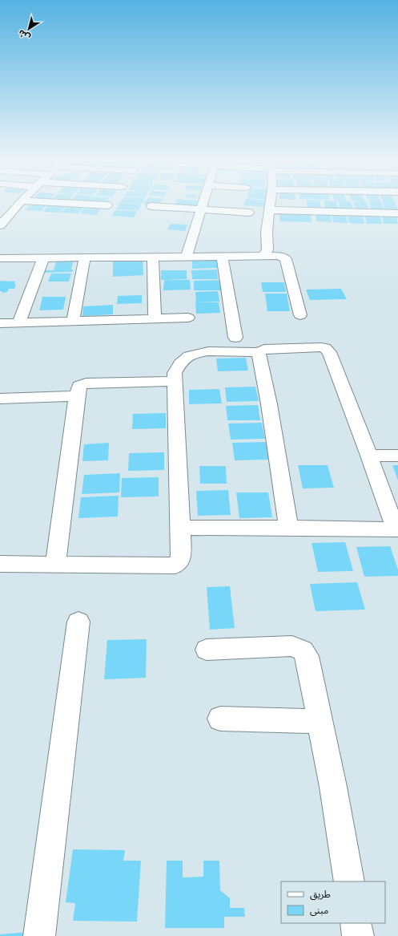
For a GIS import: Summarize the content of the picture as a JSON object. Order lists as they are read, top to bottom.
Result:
{
  "legend": ["طريق", "مبنى"],
  "north": "bottom left"
}
